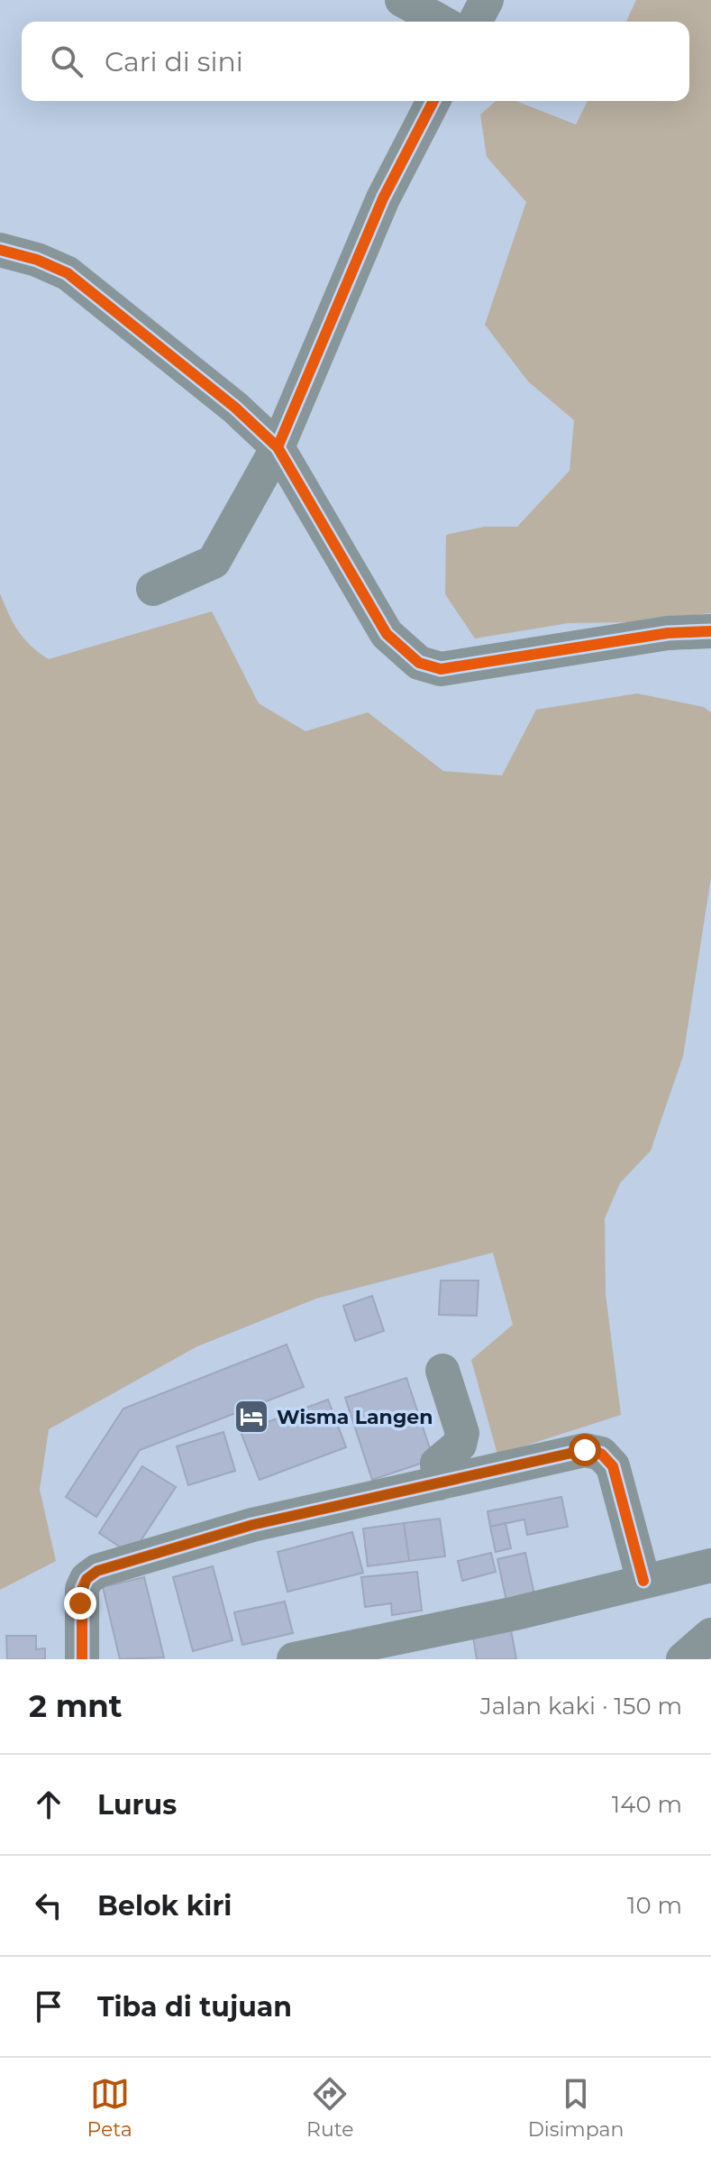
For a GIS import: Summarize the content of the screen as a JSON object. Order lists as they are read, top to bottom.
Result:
{
  "places": {
    "hotel": ["Wisma Langen"]
  },
  "page": {
    "search": "Cari di sini",
    "heading": ["2 mnt", "Jalan kaki · 150 m"],
    "list": [
      ["Lurus", "140 m"],
      ["Belok kiri", "10 m"],
      "Tiba di tujuan"
    ],
    "nav": ["Peta", "Rute", "Disimpan"]
  }
}
